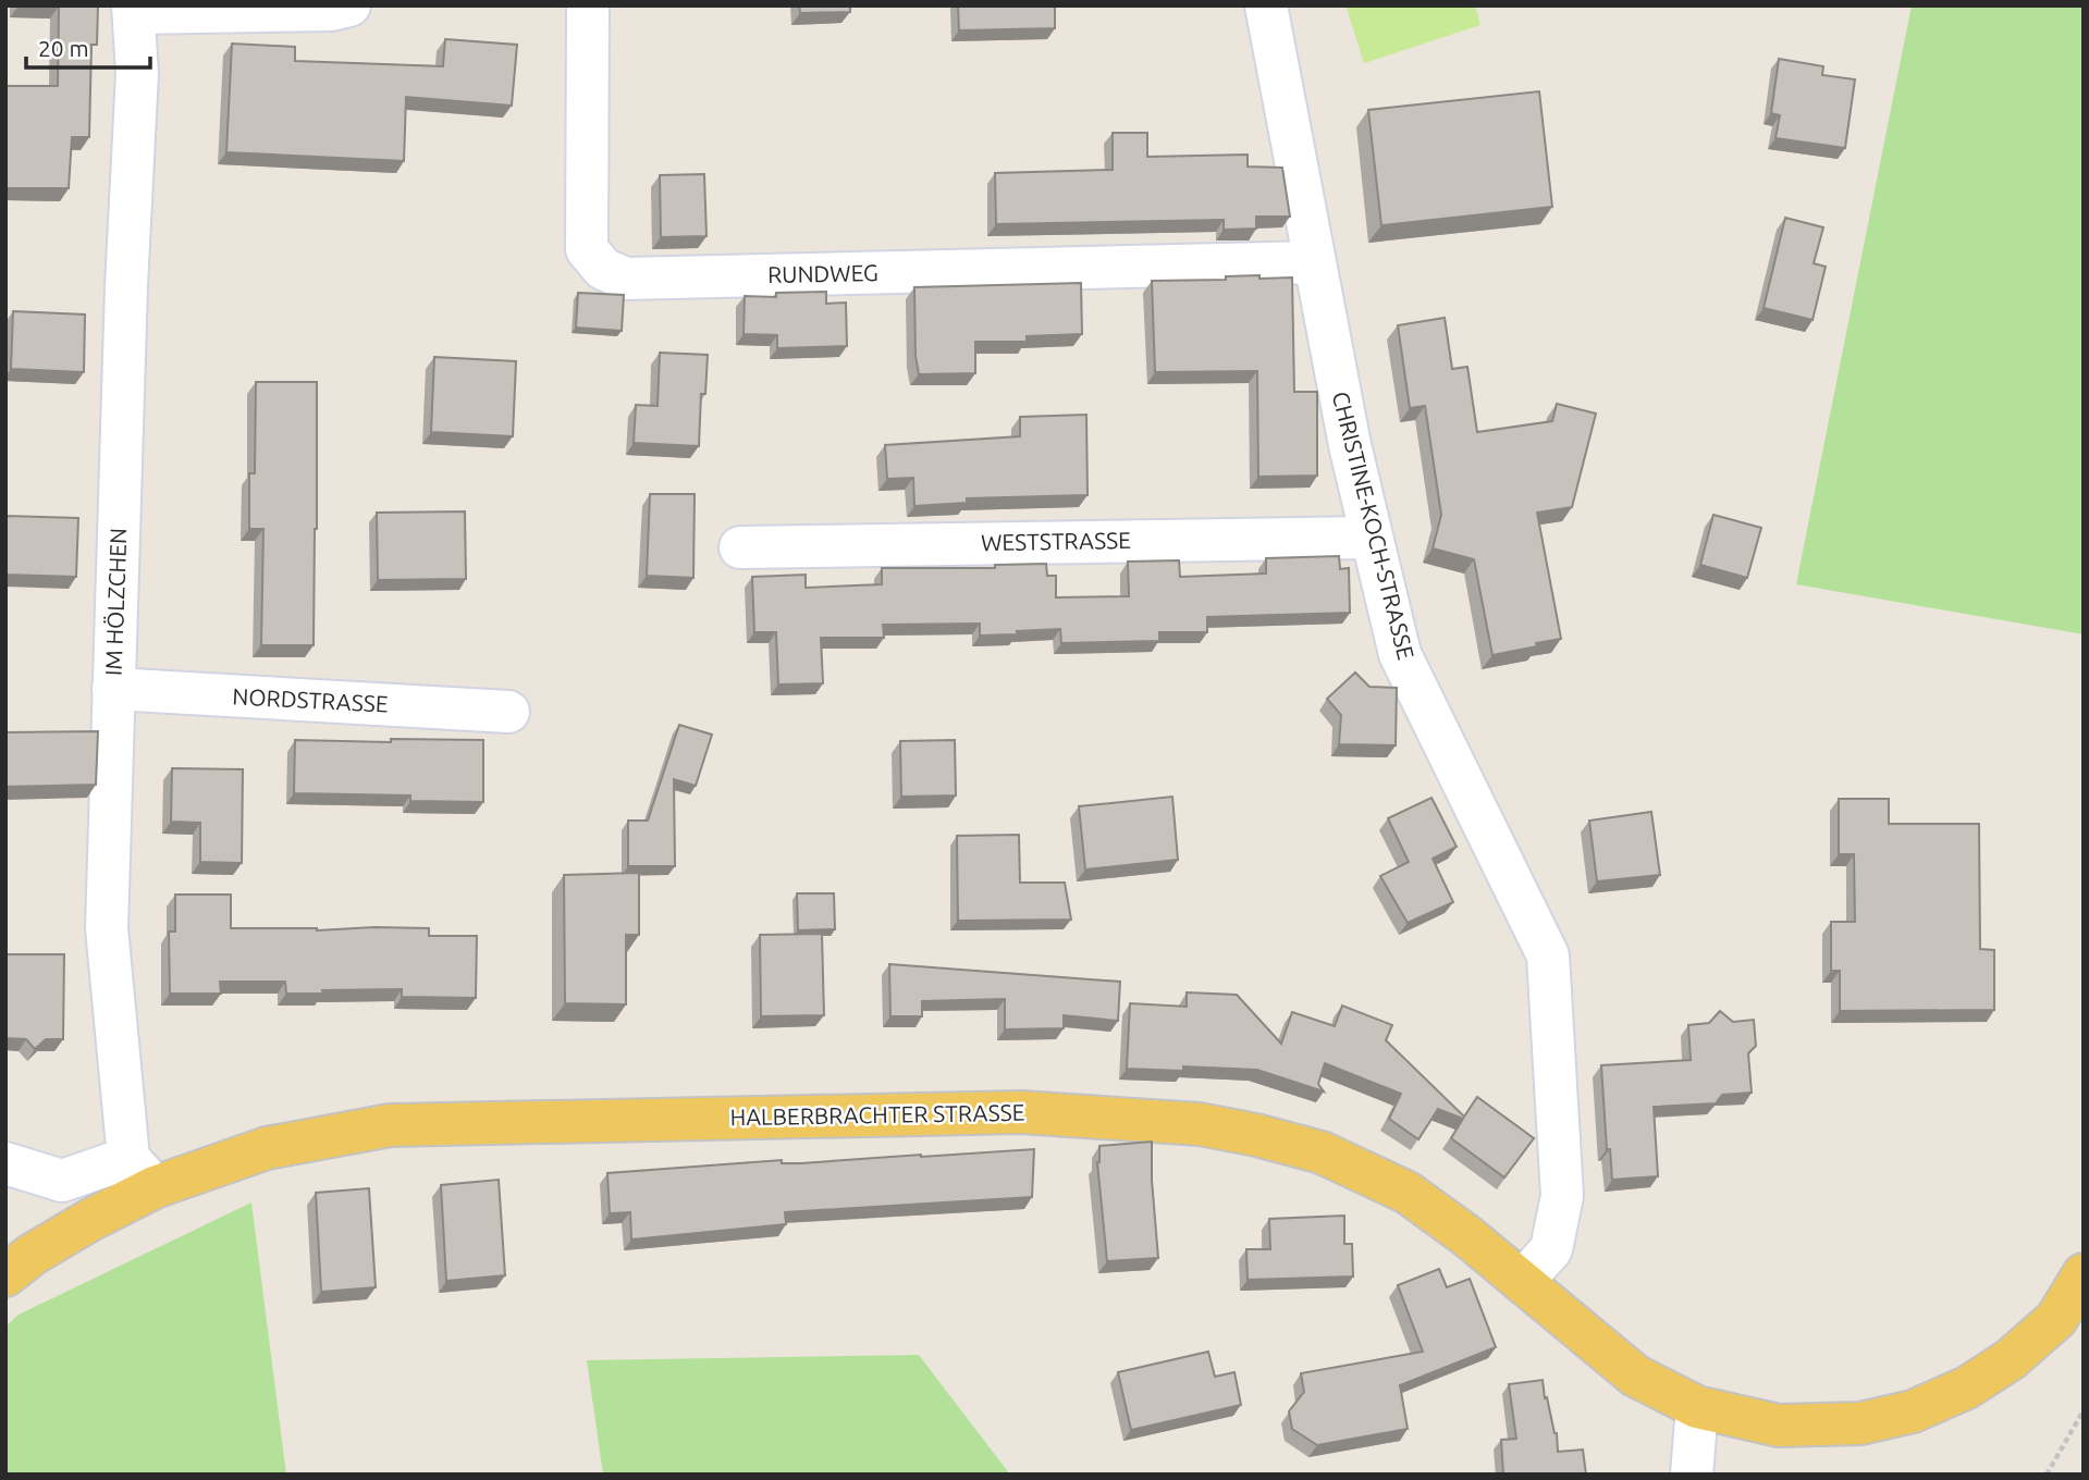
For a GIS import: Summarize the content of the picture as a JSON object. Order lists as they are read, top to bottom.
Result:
{
  "streets": {
    "main road": ["HALBERBRACHTER STRASSE"],
    "street": [
      "RUNDWEG",
      "CHRISTINE-KOCH-STRASSE",
      "WESTSTRASSE",
      "IM HÖLZCHEN",
      "NORDSTRASSE"
    ]
  },
  "crossings": [
    ["RUNDWEG", "CHRISTINE-KOCH-STRASSE"],
    ["CHRISTINE-KOCH-STRASSE", "WESTSTRASSE"],
    ["CHRISTINE-KOCH-STRASSE", "HALBERBRACHTER STRASSE"],
    ["IM HÖLZCHEN", "NORDSTRASSE"],
    ["IM HÖLZCHEN", "HALBERBRACHTER STRASSE"]
  ],
  "scale_bar": "20 m"
}
